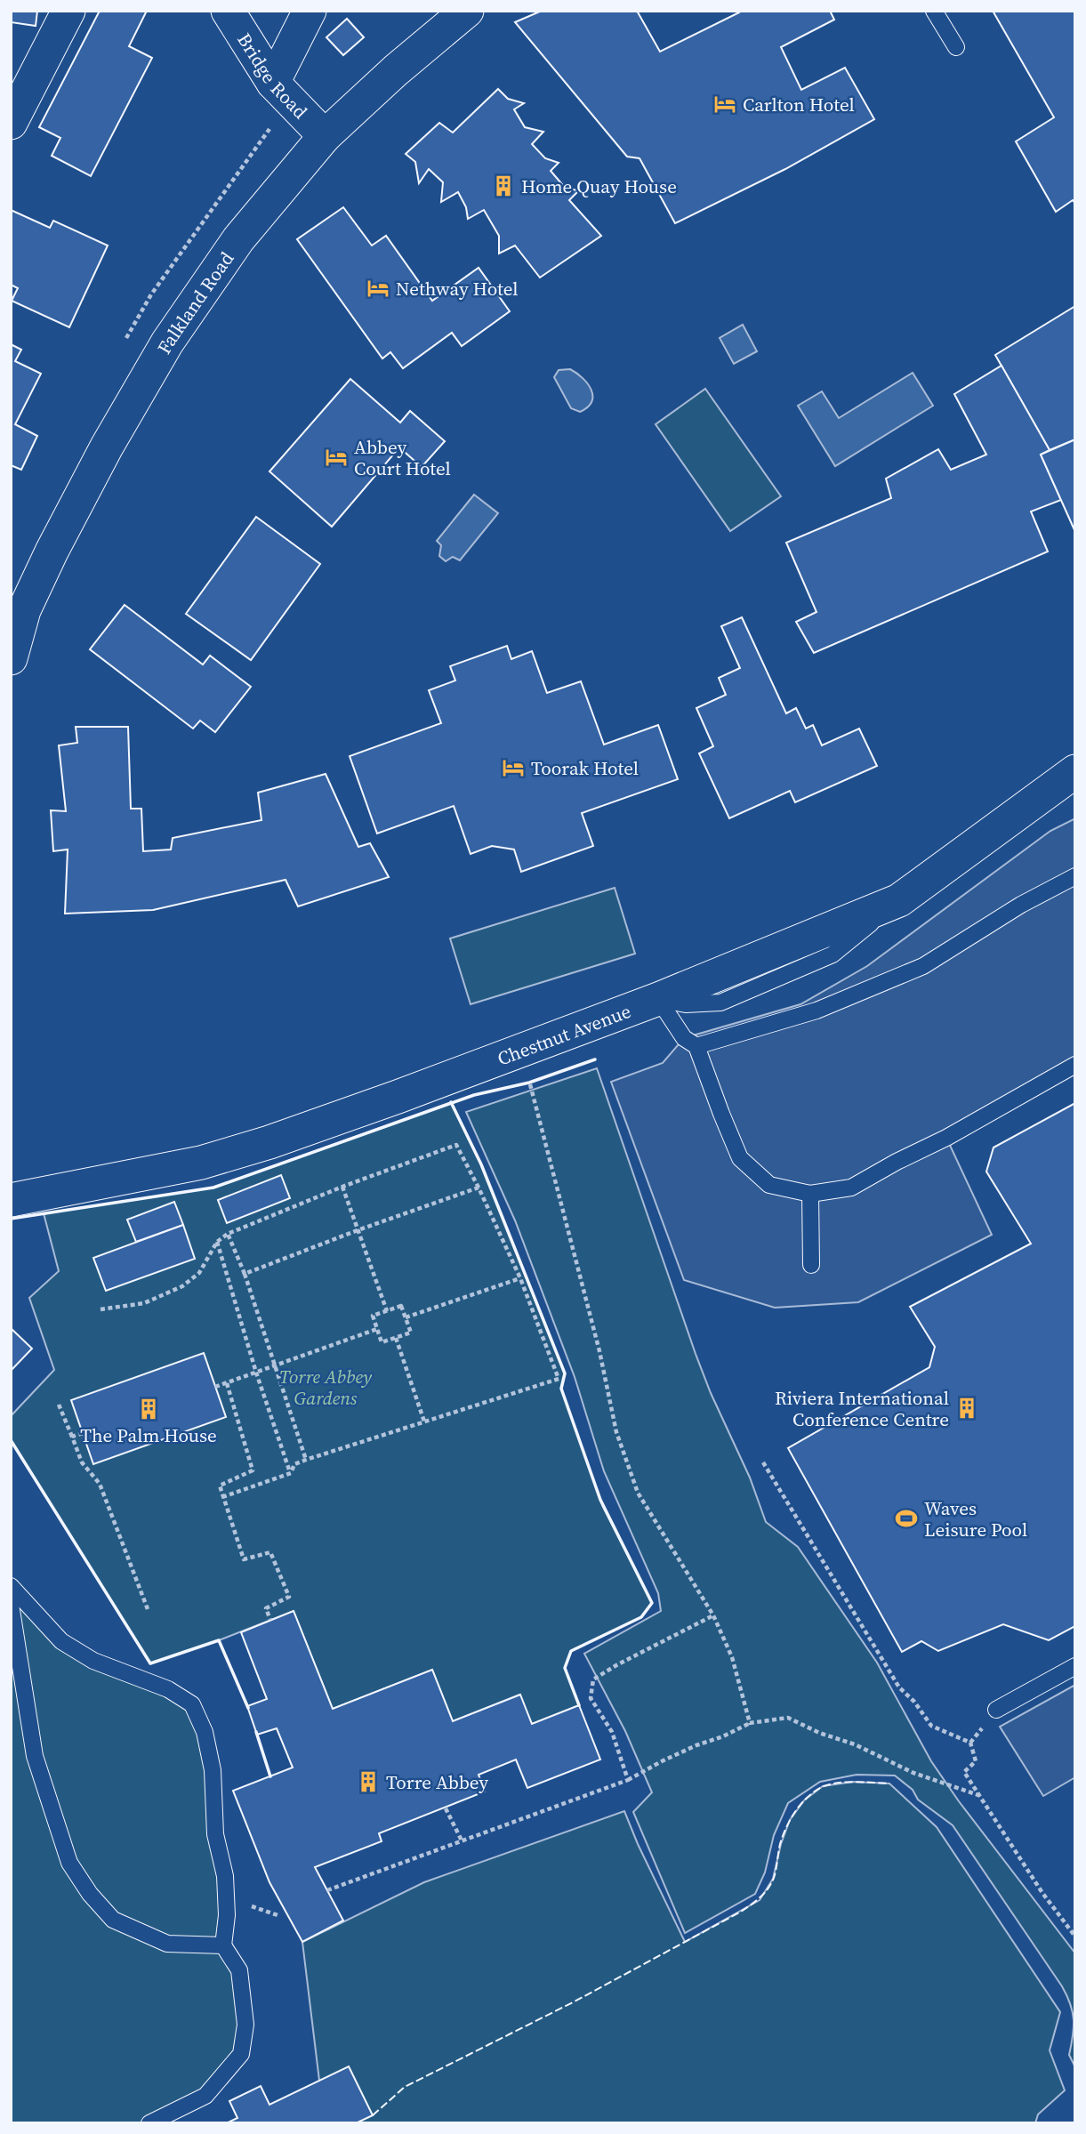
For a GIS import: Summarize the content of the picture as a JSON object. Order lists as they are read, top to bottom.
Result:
{
  "streets": {
    "street": ["Bridge Road", "Falkland Road", "Chestnut Avenue"]
  },
  "crossings": [
    ["Bridge Road", "Falkland Road"]
  ],
  "parks": ["Torre Abbey Gardens"],
  "places": {
    "hotel": [
      "Carlton Hotel",
      "Nethway Hotel",
      "Abbey Court Hotel",
      "Toorak Hotel"
    ],
    "building": [
      "Home Quay House",
      "Riviera International Conference Centre",
      "The Palm House",
      "Torre Abbey"
    ],
    "sports": ["Waves Leisure Pool"]
  }
}
